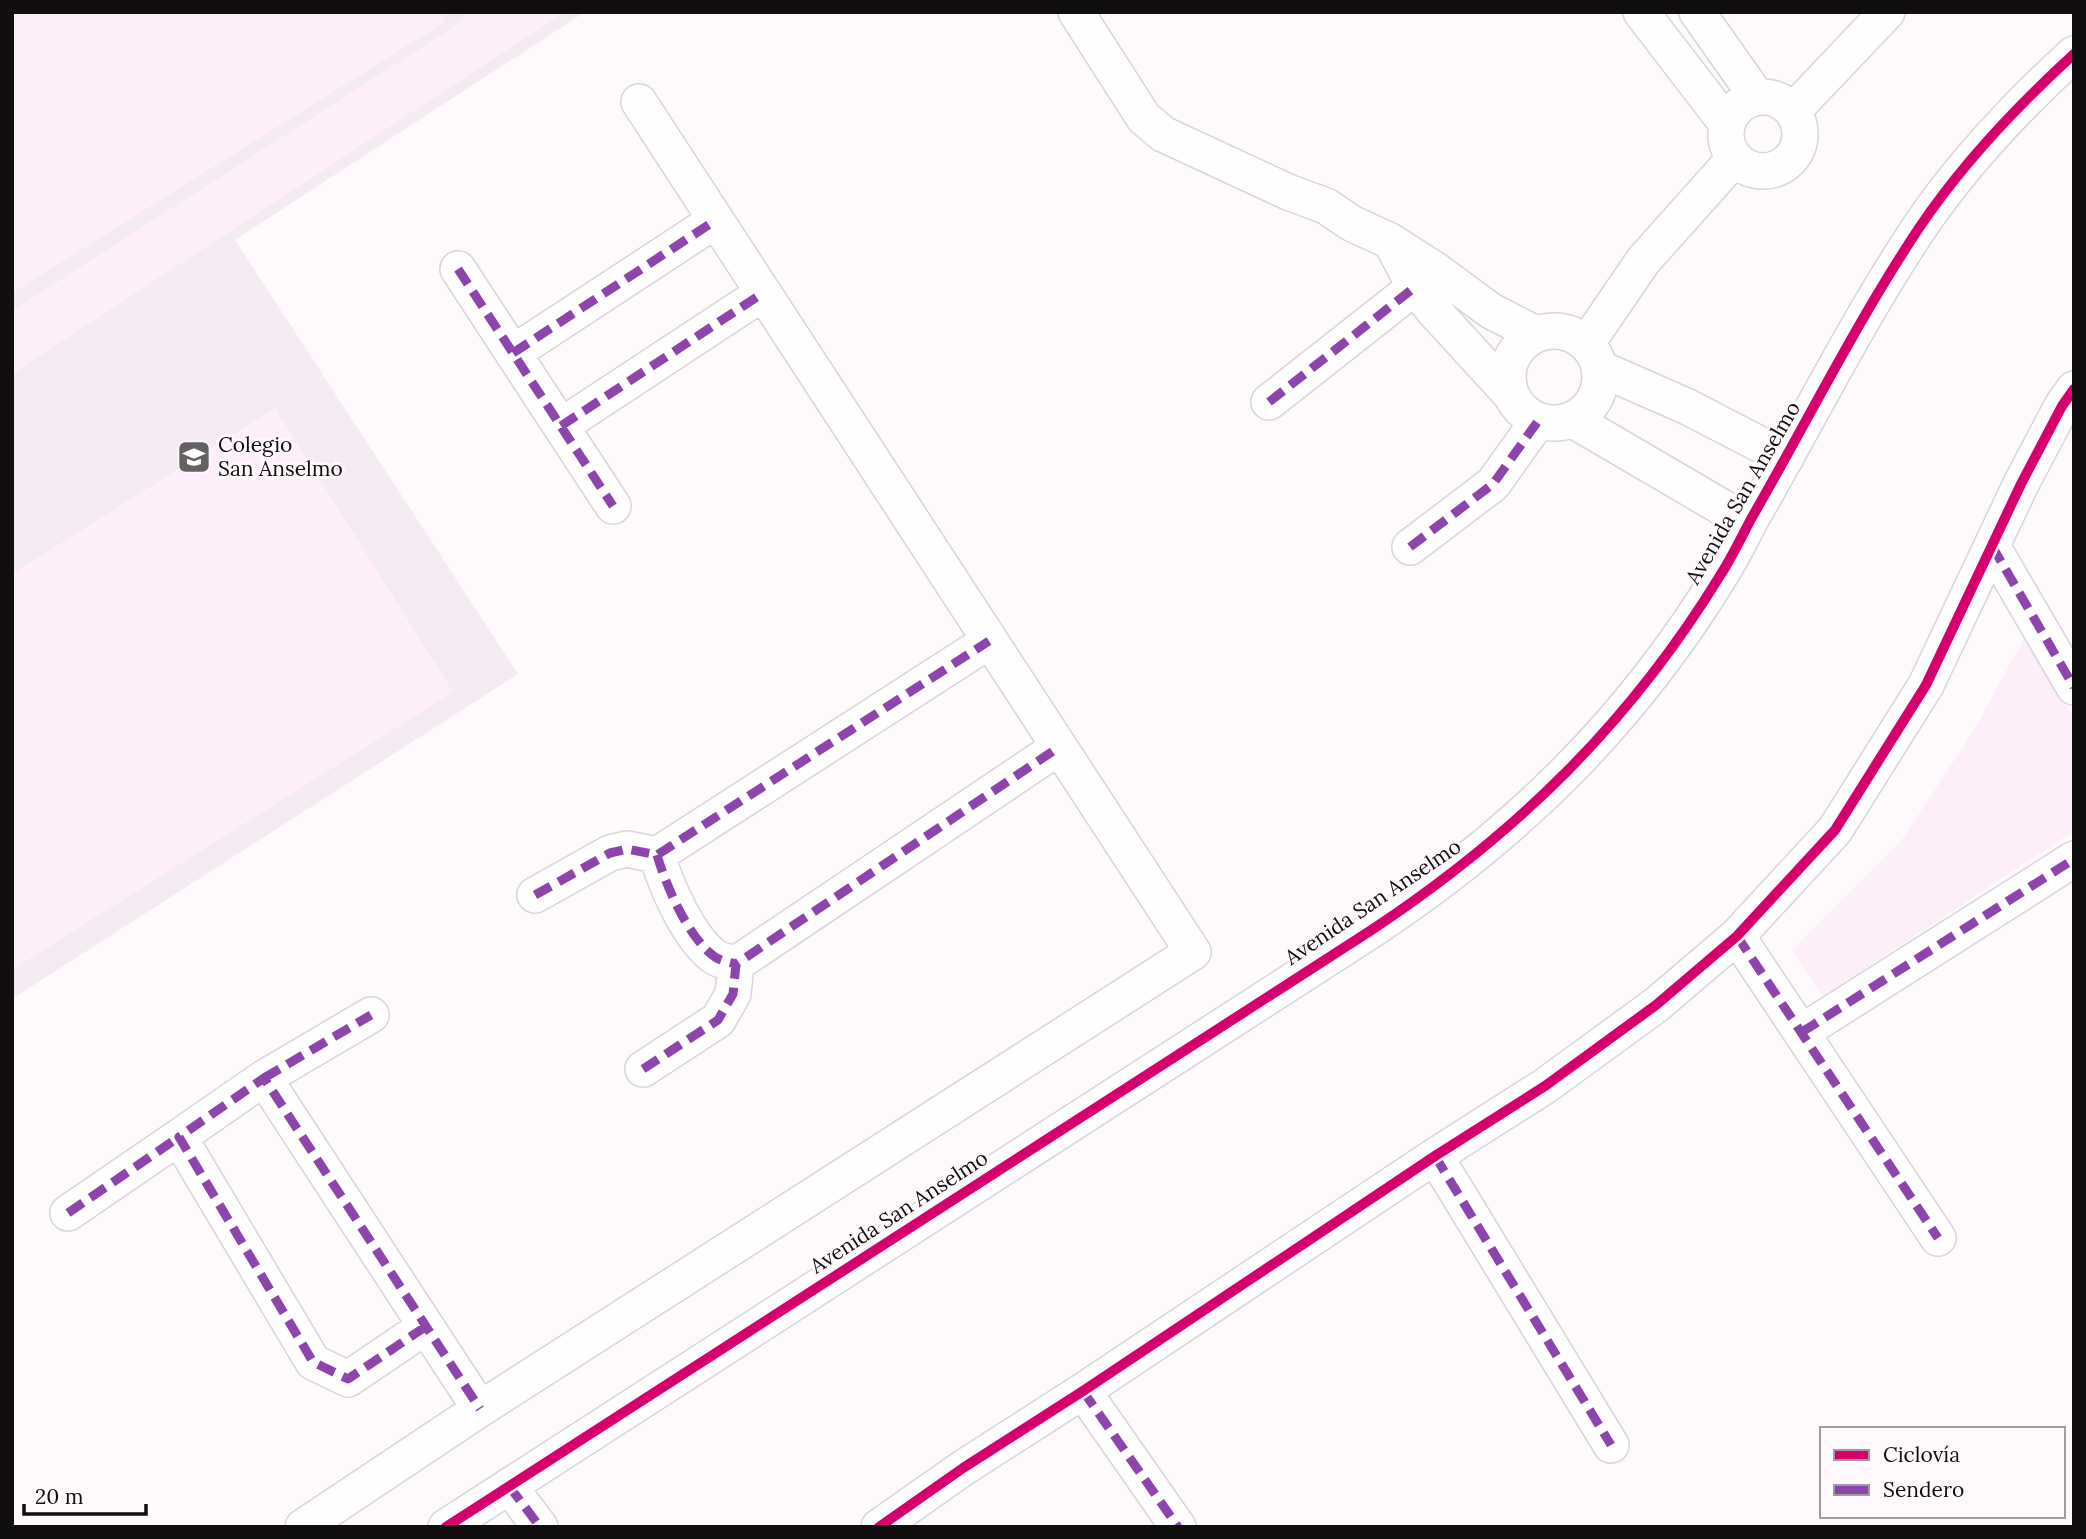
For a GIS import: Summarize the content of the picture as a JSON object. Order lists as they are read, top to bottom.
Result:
{
  "streets": {
    "street": ["Avenida San Anselmo"]
  },
  "places": {
    "school or university": ["Colegio San Anselmo"]
  },
  "legend": ["Ciclovía", "Sendero"],
  "scale_bar": "20 m"
}
